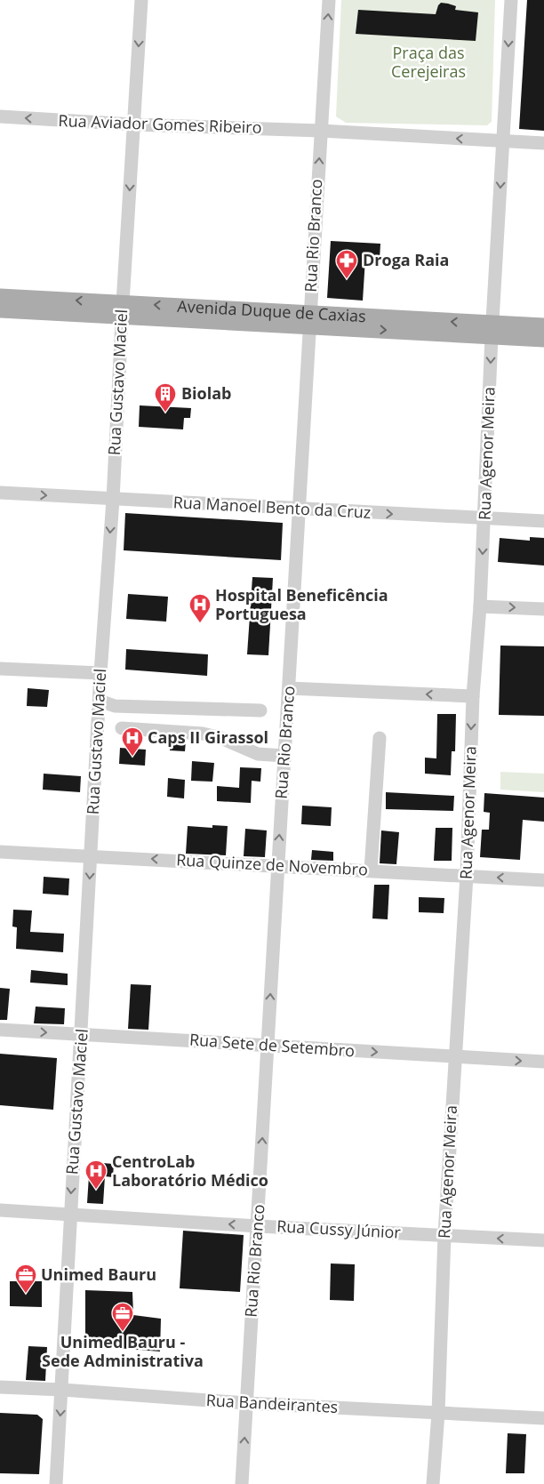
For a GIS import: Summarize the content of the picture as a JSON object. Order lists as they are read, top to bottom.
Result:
{
  "streets": {
    "main road": ["Avenida Duque de Caxias"],
    "street": [
      "Rua Aviador Gomes Ribeiro",
      "Rua Rio Branco",
      "Rua Gustavo Maciel",
      "Rua Agenor Meira",
      "Rua Manoel Bento da Cruz",
      "Rua Quinze de Novembro",
      "Rua Sete de Setembro",
      "Rua Cussy Júnior",
      "Rua Bandeirantes"
    ]
  },
  "crossings": [
    ["Rua Aviador Gomes Ribeiro", "Rua Rio Branco"],
    ["Rua Aviador Gomes Ribeiro", "Rua Gustavo Maciel"],
    ["Rua Rio Branco", "Avenida Duque de Caxias"],
    ["Rua Rio Branco", "Rua Manoel Bento da Cruz"],
    ["Rua Rio Branco", "Rua Quinze de Novembro"],
    ["Rua Rio Branco", "Rua Sete de Setembro"],
    ["Rua Rio Branco", "Rua Cussy Júnior"],
    ["Rua Rio Branco", "Rua Bandeirantes"],
    ["Avenida Duque de Caxias", "Rua Gustavo Maciel"],
    ["Avenida Duque de Caxias", "Rua Agenor Meira"],
    ["Rua Gustavo Maciel", "Rua Manoel Bento da Cruz"],
    ["Rua Gustavo Maciel", "Rua Quinze de Novembro"],
    ["Rua Gustavo Maciel", "Rua Sete de Setembro"],
    ["Rua Gustavo Maciel", "Rua Cussy Júnior"],
    ["Rua Gustavo Maciel", "Rua Bandeirantes"],
    ["Rua Agenor Meira", "Rua Manoel Bento da Cruz"],
    ["Rua Agenor Meira", "Rua Quinze de Novembro"],
    ["Rua Agenor Meira", "Rua Sete de Setembro"],
    ["Rua Agenor Meira", "Rua Cussy Júnior"],
    ["Rua Agenor Meira", "Rua Bandeirantes"]
  ],
  "one_way": [
    "Rua Aviador Gomes Ribeiro",
    "Rua Rio Branco",
    "Rua Gustavo Maciel",
    "Rua Agenor Meira",
    "Rua Manoel Bento da Cruz",
    "Rua Quinze de Novembro",
    "Rua Sete de Setembro",
    "Rua Cussy Júnior"
  ],
  "parks": ["Praça das Cerejeiras"],
  "places": {
    "pharmacy": ["Droga Raia"],
    "building": ["Biolab"],
    "hospital": ["Hospital Beneficência Portuguesa", "Caps II Girassol", "CentroLab Laboratório Médico"],
    "office": ["Unimed Bauru", "Unimed Bauru - Sede Administrativa"]
  }
}
